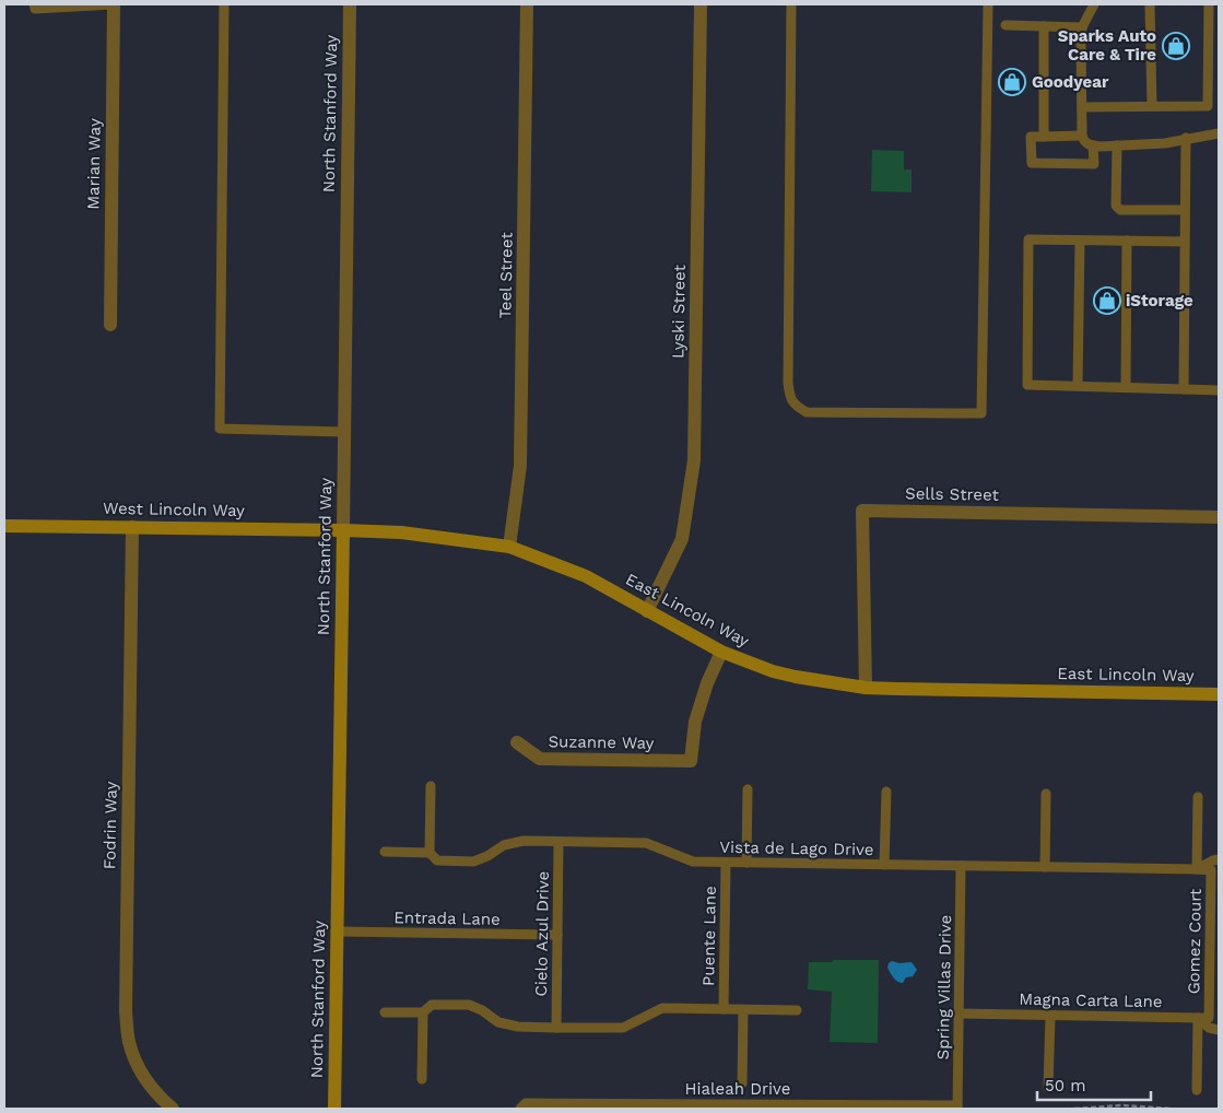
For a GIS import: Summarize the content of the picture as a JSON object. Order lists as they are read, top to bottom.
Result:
{
  "streets": {
    "street": [
      "North Stanford Way",
      "Marian Way",
      "Teel Street",
      "Lyski Street",
      "Sells Street",
      "West Lincoln Way",
      "East Lincoln Way",
      "Suzanne Way",
      "Fodrin Way"
    ],
    "lane": [
      "Vista de Lago Drive",
      "Entrada Lane",
      "Cielo Azul Drive",
      "Puente Lane",
      "Gomez Court",
      "Spring Villas Drive",
      "Magna Carta Lane",
      "Hialeah Drive"
    ]
  },
  "crossings": [
    ["North Stanford Way", "West Lincoln Way"],
    ["North Stanford Way", "East Lincoln Way"],
    ["North Stanford Way", "Entrada Lane"],
    ["Teel Street", "East Lincoln Way"],
    ["Lyski Street", "East Lincoln Way"],
    ["Sells Street", "East Lincoln Way"],
    ["West Lincoln Way", "East Lincoln Way"],
    ["West Lincoln Way", "Fodrin Way"],
    ["East Lincoln Way", "Suzanne Way"],
    ["Vista de Lago Drive", "Cielo Azul Drive"],
    ["Vista de Lago Drive", "Puente Lane"],
    ["Vista de Lago Drive", "Gomez Court"],
    ["Vista de Lago Drive", "Spring Villas Drive"],
    ["Entrada Lane", "Cielo Azul Drive"],
    ["Gomez Court", "Magna Carta Lane"],
    ["Spring Villas Drive", "Magna Carta Lane"],
    ["Spring Villas Drive", "Hialeah Drive"]
  ],
  "places": {
    "shop": ["Sparks Auto Care & Tire", "Goodyear", "iStorage"]
  },
  "scale_bar": "50 m"
}
